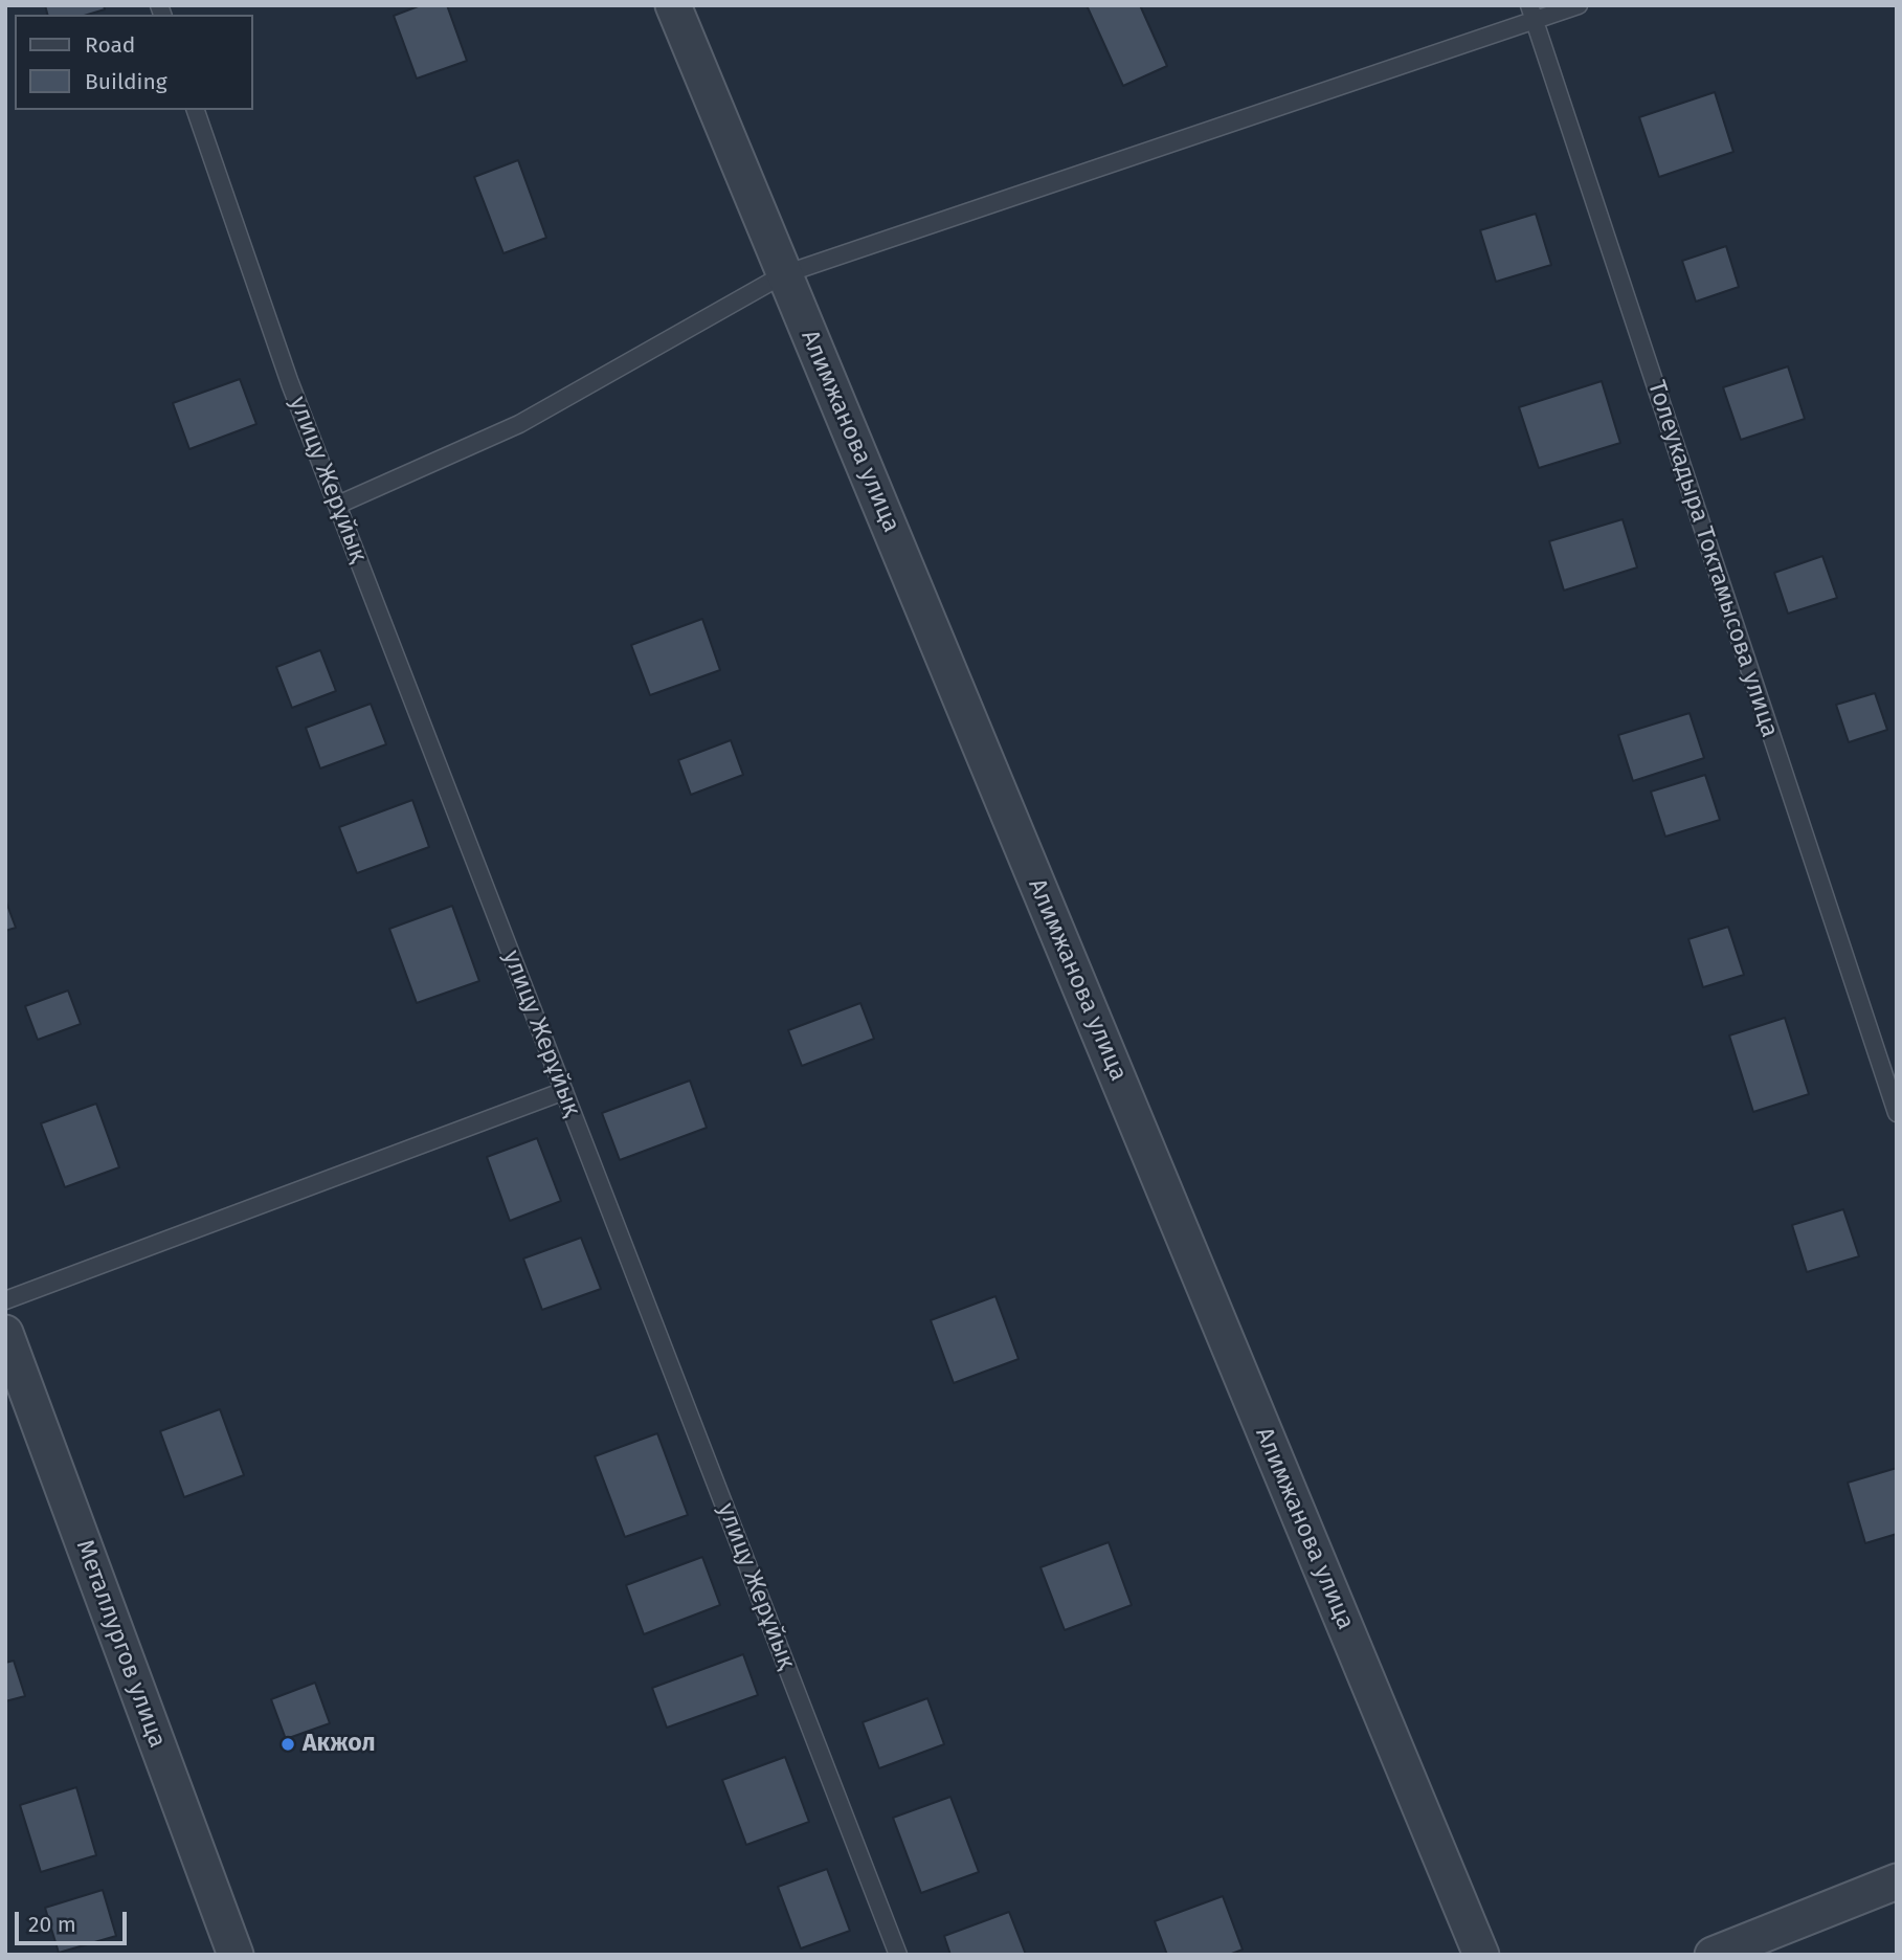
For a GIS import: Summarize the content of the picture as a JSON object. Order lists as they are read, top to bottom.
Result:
{
  "streets": {
    "street": ["Алимжанова улица", "Металлургов улица"],
    "lane": ["улицу Жерұйық", "Толеукадыра Токтамысова улица"]
  },
  "places": ["Акжол"],
  "legend": ["Road", "Building"],
  "scale_bar": "20 m"
}
